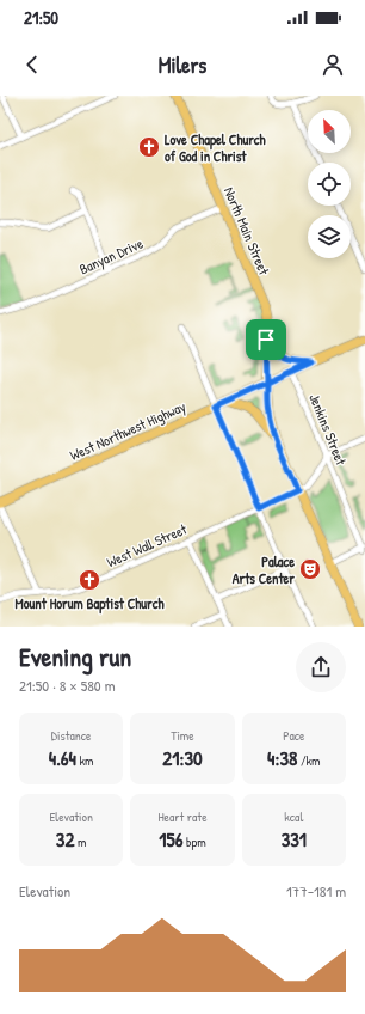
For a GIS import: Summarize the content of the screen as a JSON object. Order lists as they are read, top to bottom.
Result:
{
  "streets": {
    "main road": ["North Main Street", "West Northwest Highway"],
    "street": ["Banyan Drive", "Jenkins Street", "West Wall Street"]
  },
  "crossings": [
    ["North Main Street", "Banyan Drive"],
    ["North Main Street", "West Northwest Highway"],
    ["Jenkins Street", "West Northwest Highway"],
    ["Jenkins Street", "West Wall Street"]
  ],
  "places": {
    "church": ["Love Chapel Church of God in Christ", "Mount Horum Baptist Church"],
    "theatre": ["Palace Arts Center"]
  },
  "north": "top left",
  "page": {
    "status": "21:50",
    "header": "Milers",
    "heading": ["Evening run", "21:50 · 8 × 580 m"],
    "stats": [
      ["Distance", "4.64 km"],
      ["Time", "21:30"],
      ["Pace", "4:38 /km"],
      ["Elevation", "32 m"],
      ["Heart rate", "156 bpm"],
      ["kcal", "331"]
    ],
    "chart": ["Elevation", "177–181 m"]
  }
}
